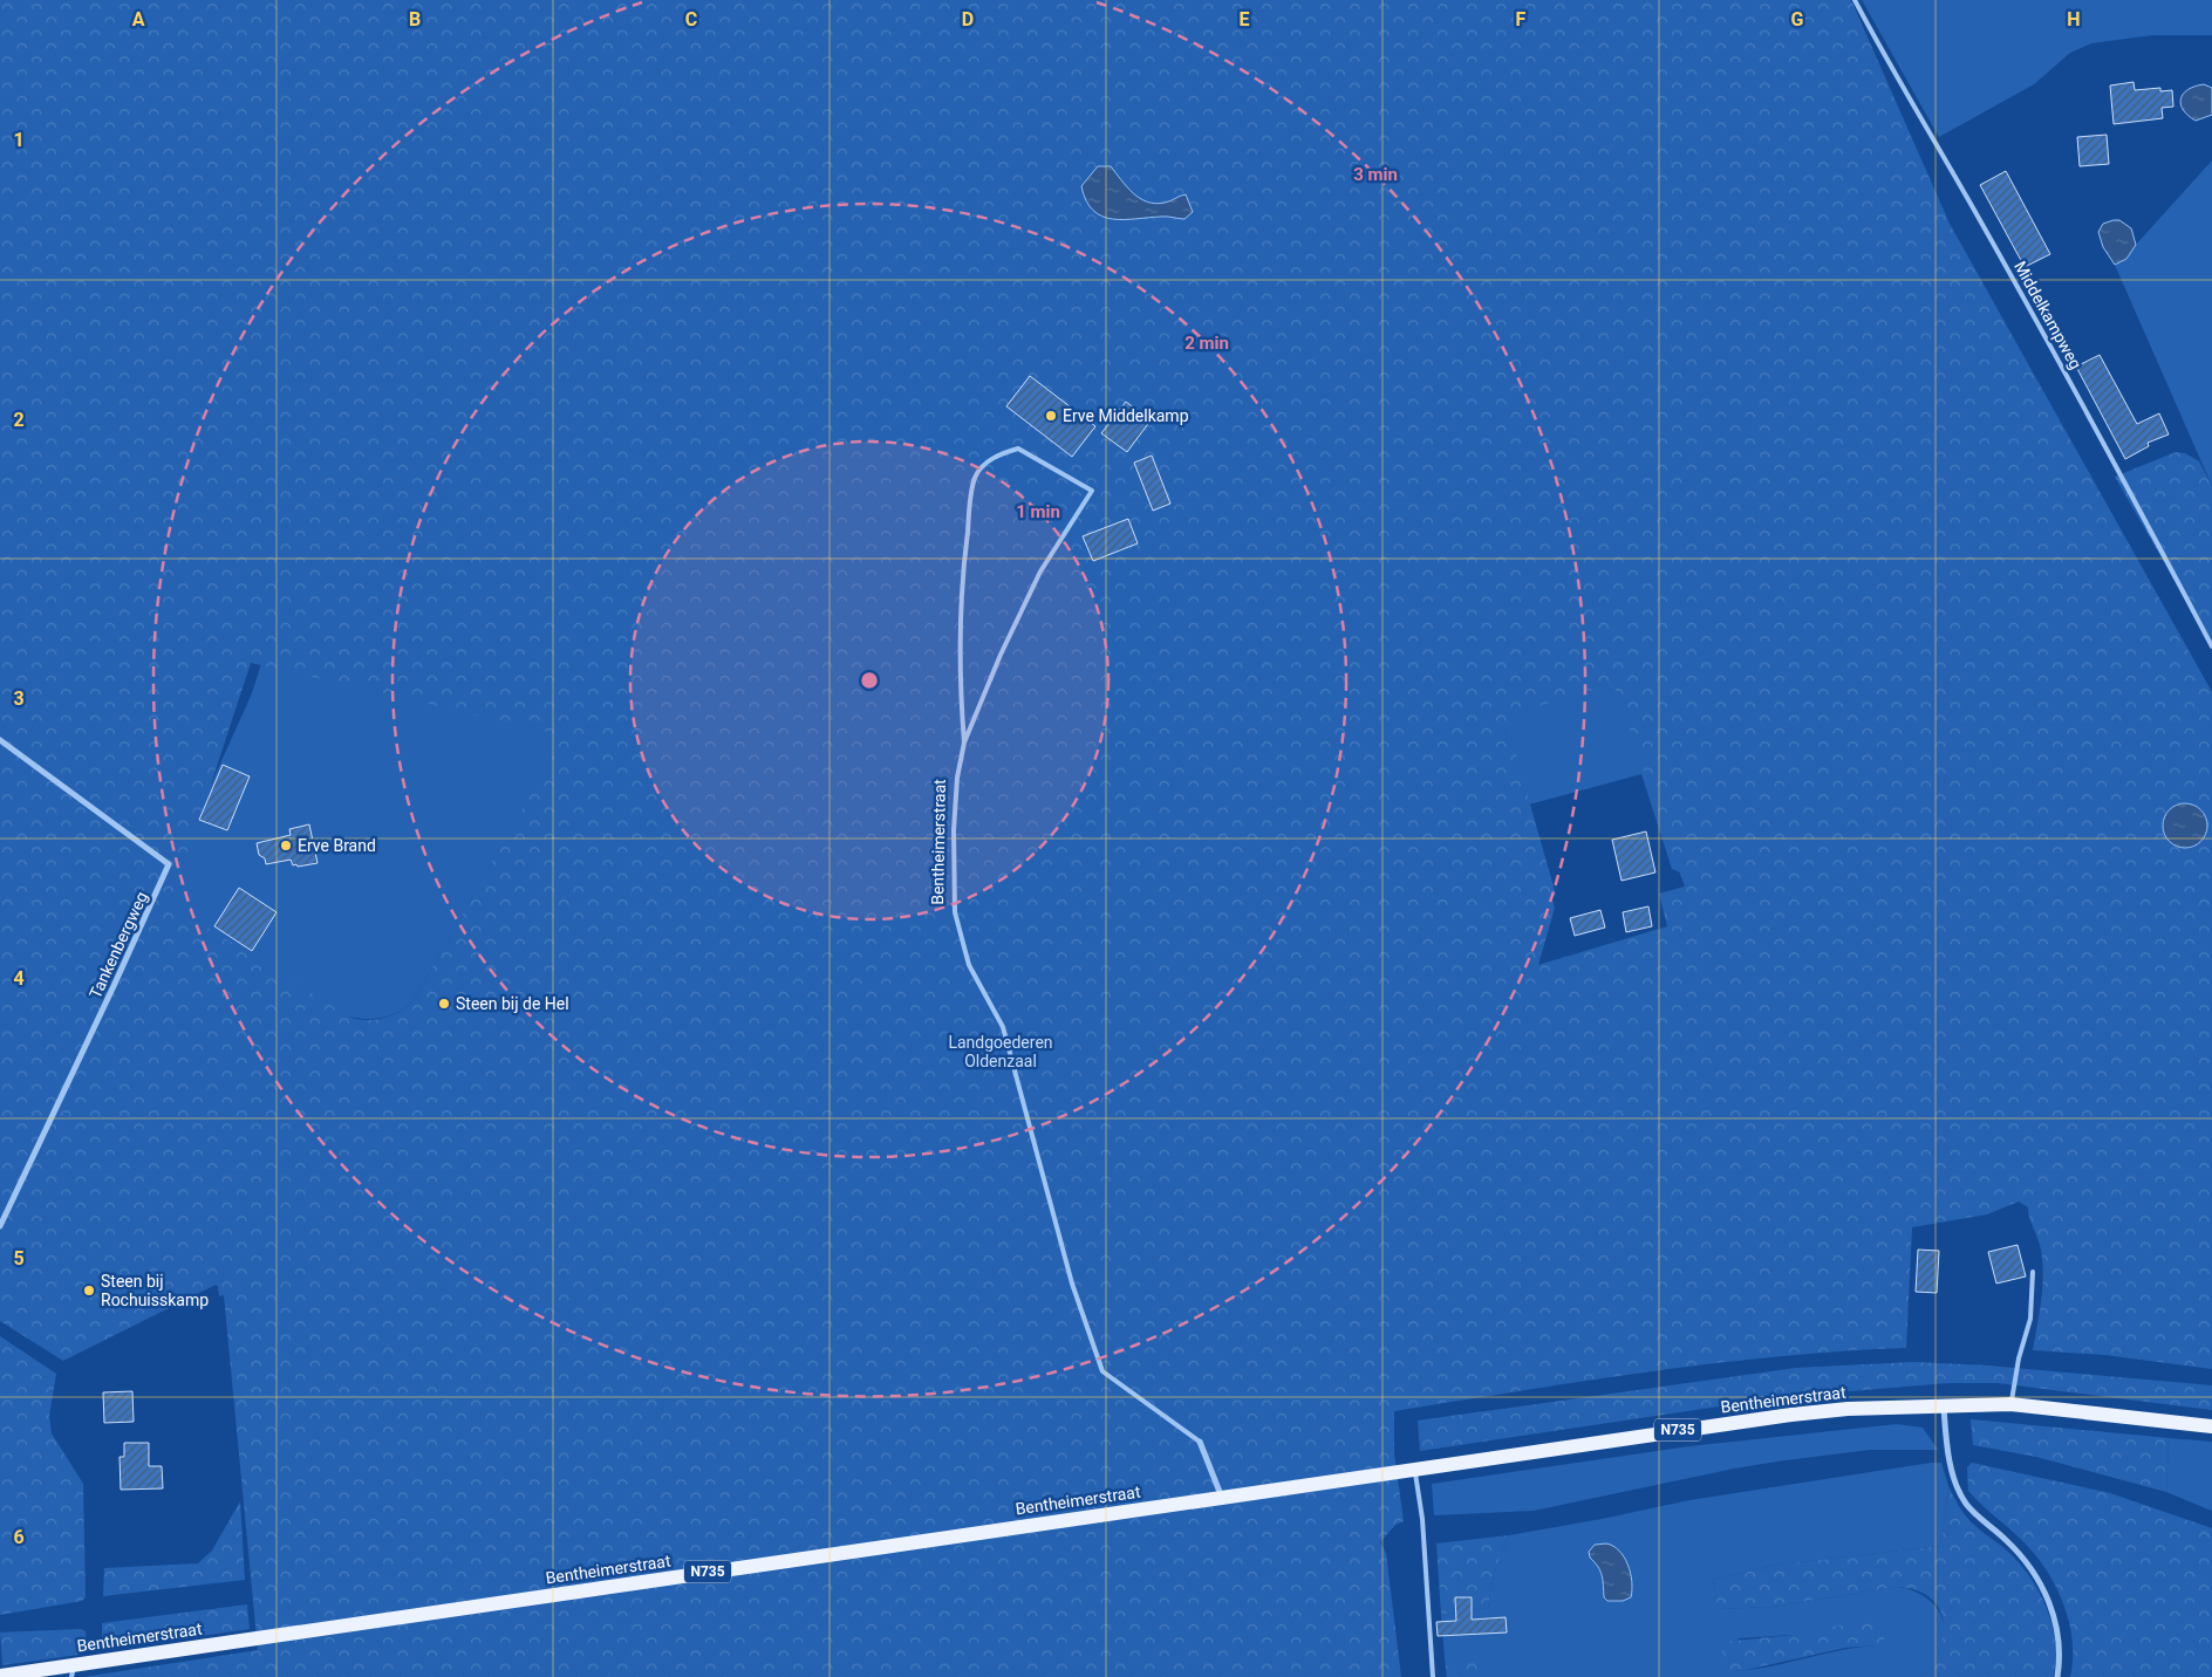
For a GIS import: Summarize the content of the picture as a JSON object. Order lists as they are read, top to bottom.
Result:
{
  "streets": {
    "main road": ["Bentheimerstraat", "N735"],
    "street": ["Tankenbergweg"],
    "lane": ["Middelkampweg"]
  },
  "parks": ["Landgoederen Oldenzaal"],
  "places": [
    "Erve Middelkamp",
    "Erve Brand",
    "Steen bij de Hel",
    "Steen bij Rochuisskamp"
  ],
  "grid": {
    "columns": [
      "A",
      "B",
      "C",
      "D",
      "E",
      "F",
      "G",
      "H"
    ],
    "rows": [
      "1",
      "2",
      "3",
      "4",
      "5",
      "6"
    ]
  },
  "rings": ["3 min", "2 min", "1 min"]
}
